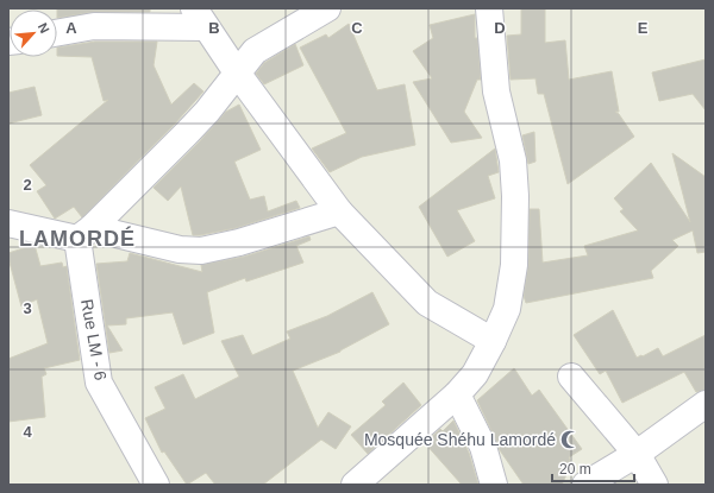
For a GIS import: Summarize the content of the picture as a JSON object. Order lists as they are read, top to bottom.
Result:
{
  "streets": {
    "street": ["Rue LM - 6"]
  },
  "districts": ["LAMORDÉ"],
  "places": {
    "mosque": ["Mosquée Shéhu Lamordé"]
  },
  "scale_bar": "20 m",
  "north": "top right",
  "grid": {
    "columns": [
      "A",
      "B",
      "C",
      "D",
      "E"
    ],
    "rows": ["2", "3", "4"]
  }
}
